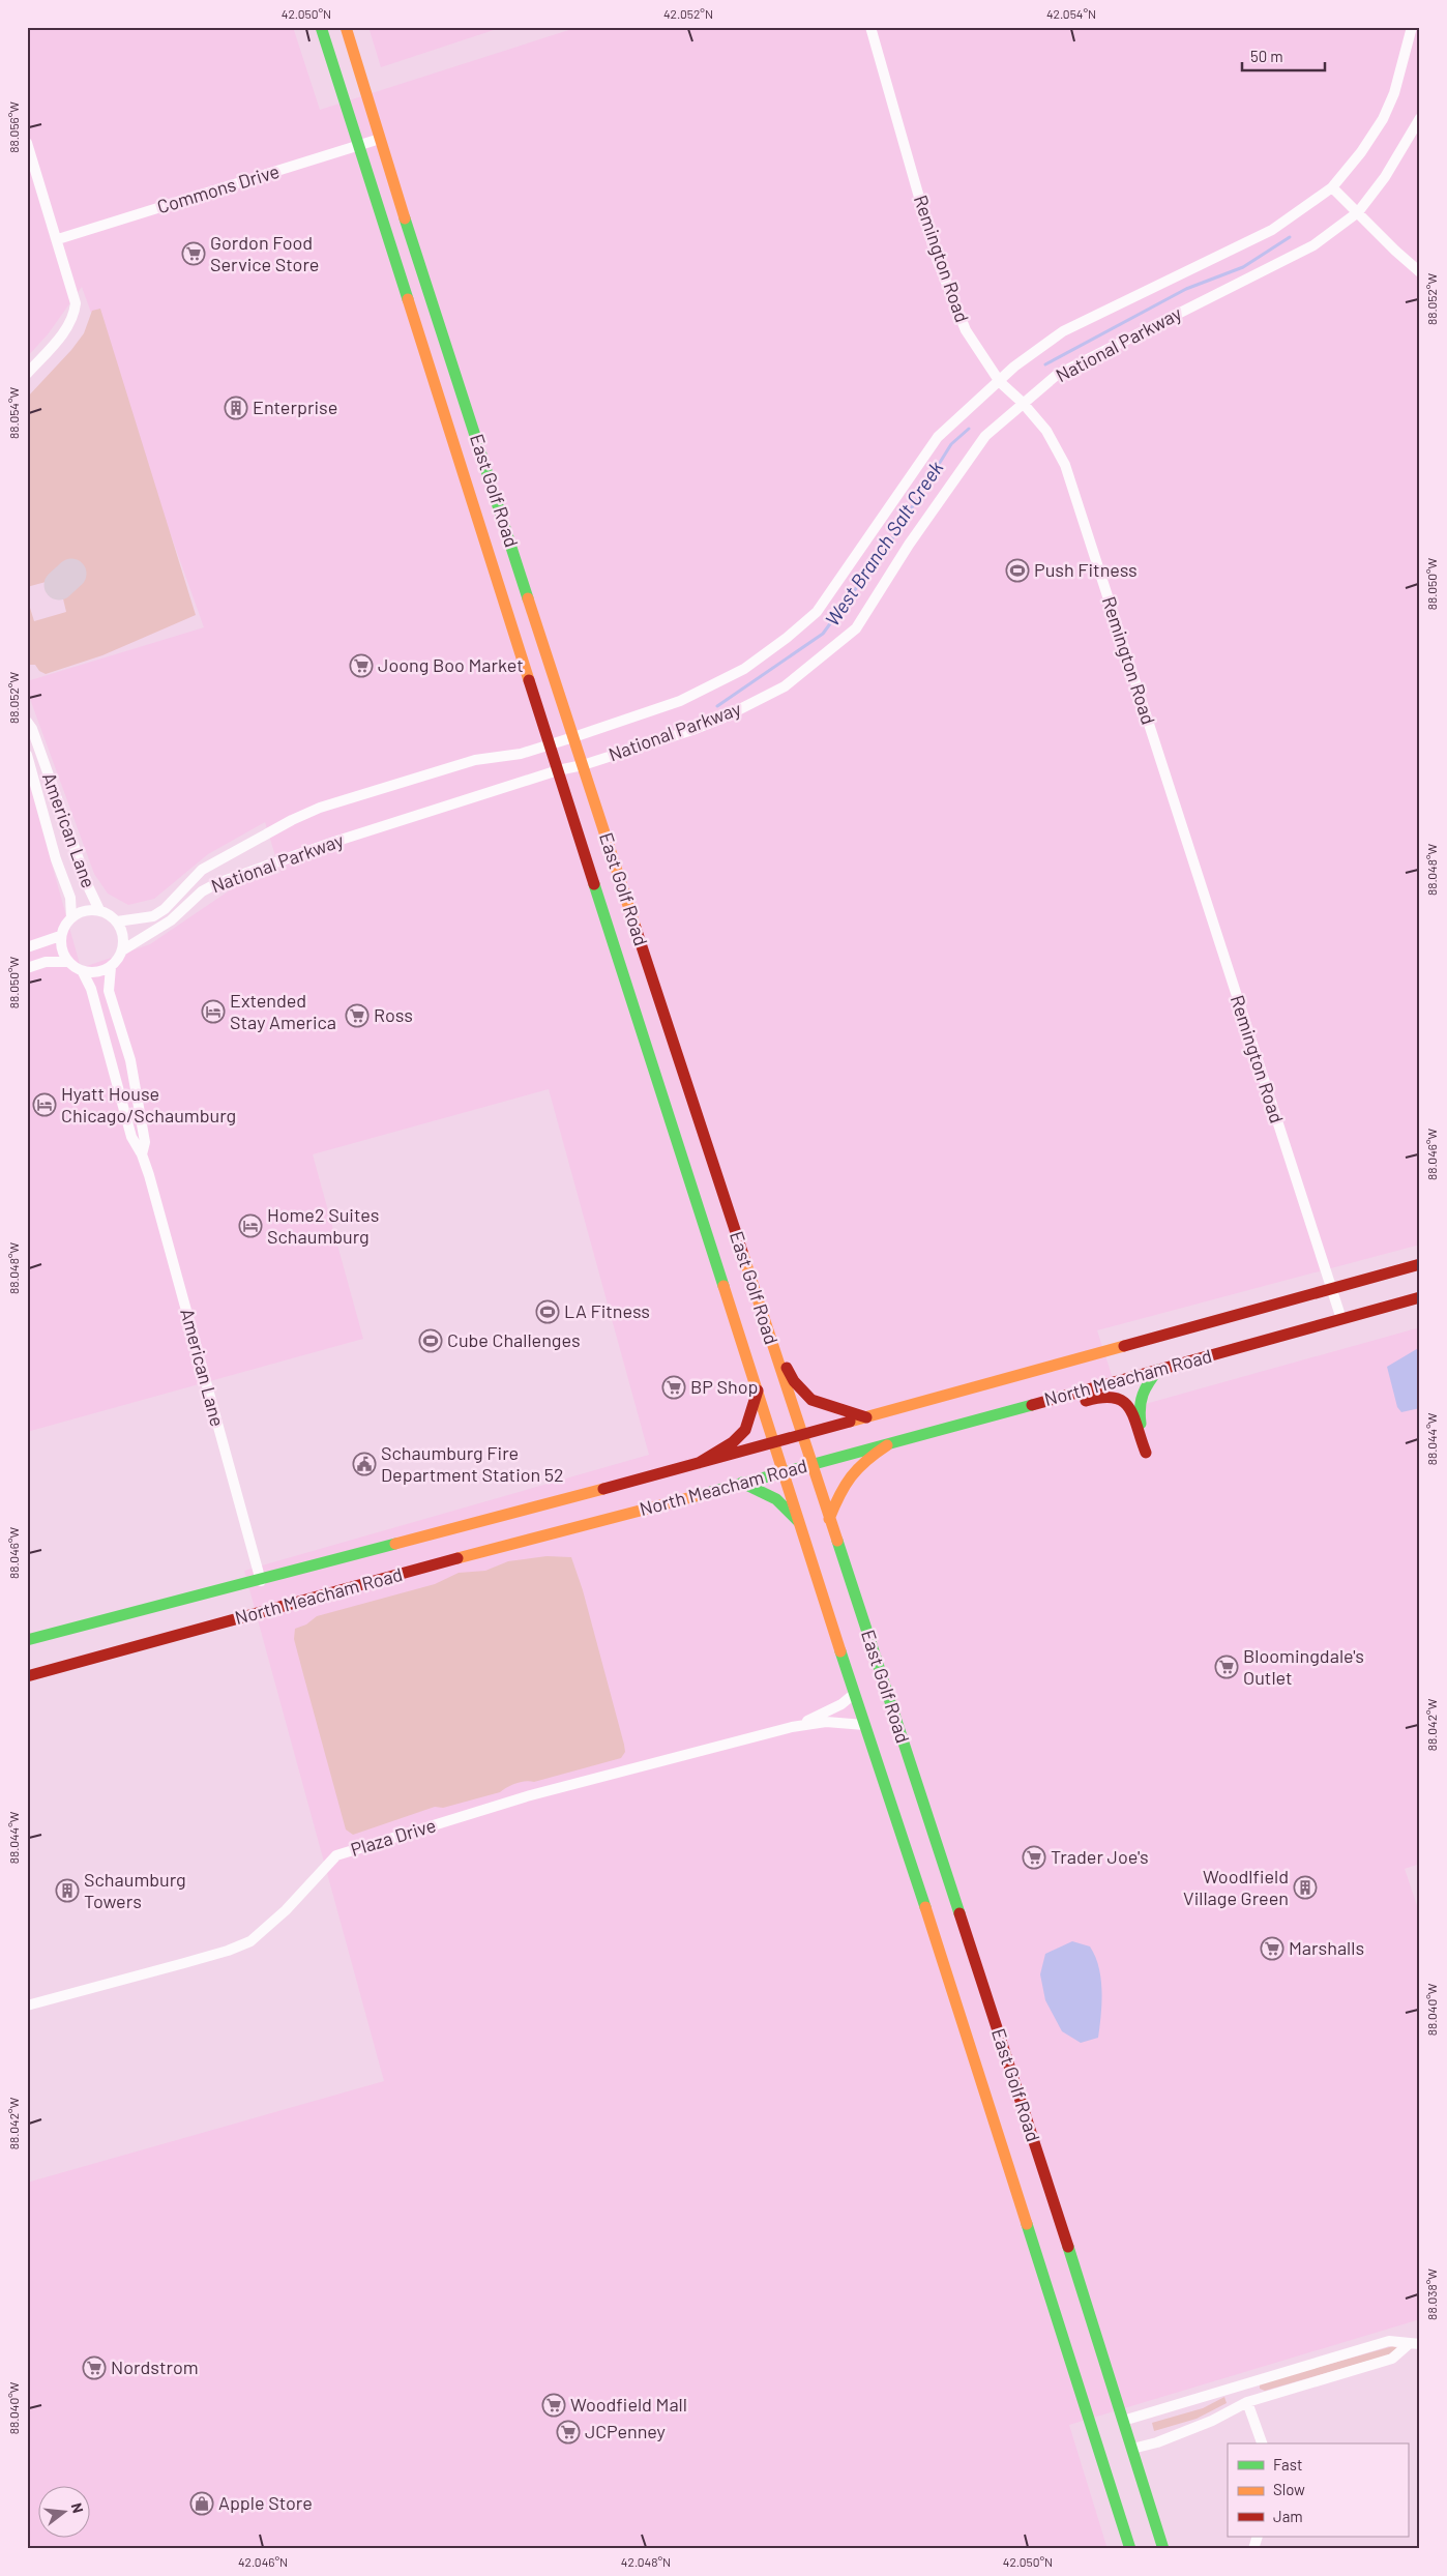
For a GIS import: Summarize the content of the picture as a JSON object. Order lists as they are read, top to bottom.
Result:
{
  "streets": {
    "main road": ["East Golf Road", "North Meacham Road"],
    "street": [
      "Commons Drive",
      "Remington Road",
      "National Parkway",
      "American Lane",
      "Plaza Drive"
    ]
  },
  "crossings": [
    ["Commons Drive", "East Golf Road"],
    ["Remington Road", "National Parkway"],
    ["Remington Road", "North Meacham Road"],
    ["National Parkway", "East Golf Road"],
    ["National Parkway", "American Lane"],
    ["East Golf Road", "North Meacham Road"],
    ["East Golf Road", "Plaza Drive"],
    ["American Lane", "North Meacham Road"]
  ],
  "water": ["West Branch Salt Creek"],
  "places": {
    "supermarket": [
      "Gordon Food Service Store",
      "Joong Boo Market",
      "Ross",
      "BP Shop",
      "Bloomingdale's Outlet",
      "Trader Joe's",
      "Marshalls",
      "Nordstrom",
      "Woodfield Mall",
      "JCPenney"
    ],
    "building": ["Enterprise", "Woodlfield Village Green", "Schaumburg Towers"],
    "sports": ["Push Fitness", "LA Fitness", "Cube Challenges"],
    "hotel": ["Extended Stay America", "Hyatt House Chicago/Schaumburg", "Home2 Suites Schaumburg"],
    "public building": ["Schaumburg Fire Department Station 52"],
    "shop": ["Apple Store"]
  },
  "legend": ["Fast", "Slow", "Jam"],
  "scale_bar": "50 m",
  "north": "right",
  "coordinates": [
    "42.050°N",
    "42.052°N",
    "42.054°N",
    "88.056°W",
    "88.052°W",
    "88.054°W",
    "88.050°W",
    "88.048°W",
    "88.046°W",
    "88.044°W",
    "88.042°W",
    "88.040°W",
    "88.038°W",
    "42.046°N",
    "42.048°N"
  ]
}
